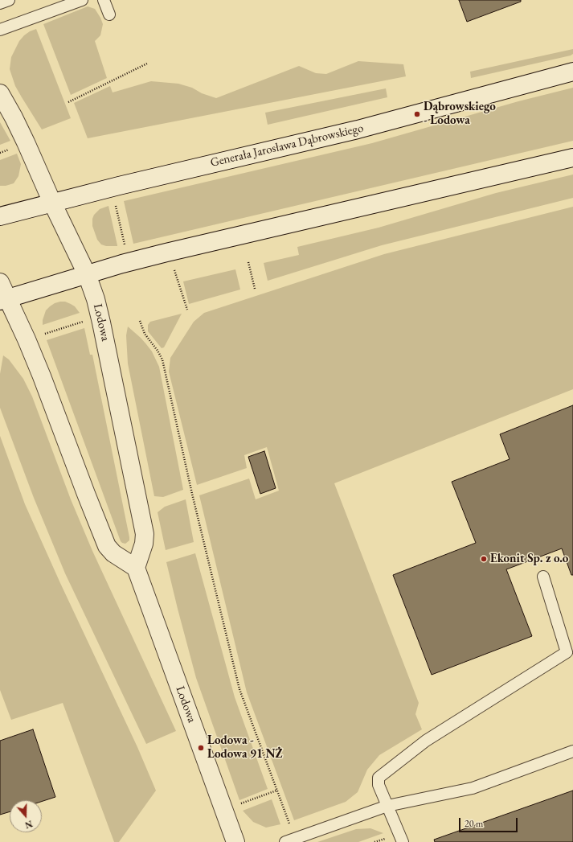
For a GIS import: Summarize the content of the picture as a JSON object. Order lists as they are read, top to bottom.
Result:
{
  "streets": {
    "main road": ["Generała Jarosława Dąbrowskiego", "Lodowa"]
  },
  "crossings": [
    ["Generała Jarosława Dąbrowskiego", "Lodowa"]
  ],
  "places": ["Dąbrowskiego - Lodowa", "Ekonit Sp. z o.o", "Lodowa - Lodowa 91 NŻ"],
  "scale_bar": "20 m",
  "north": "bottom"
}
